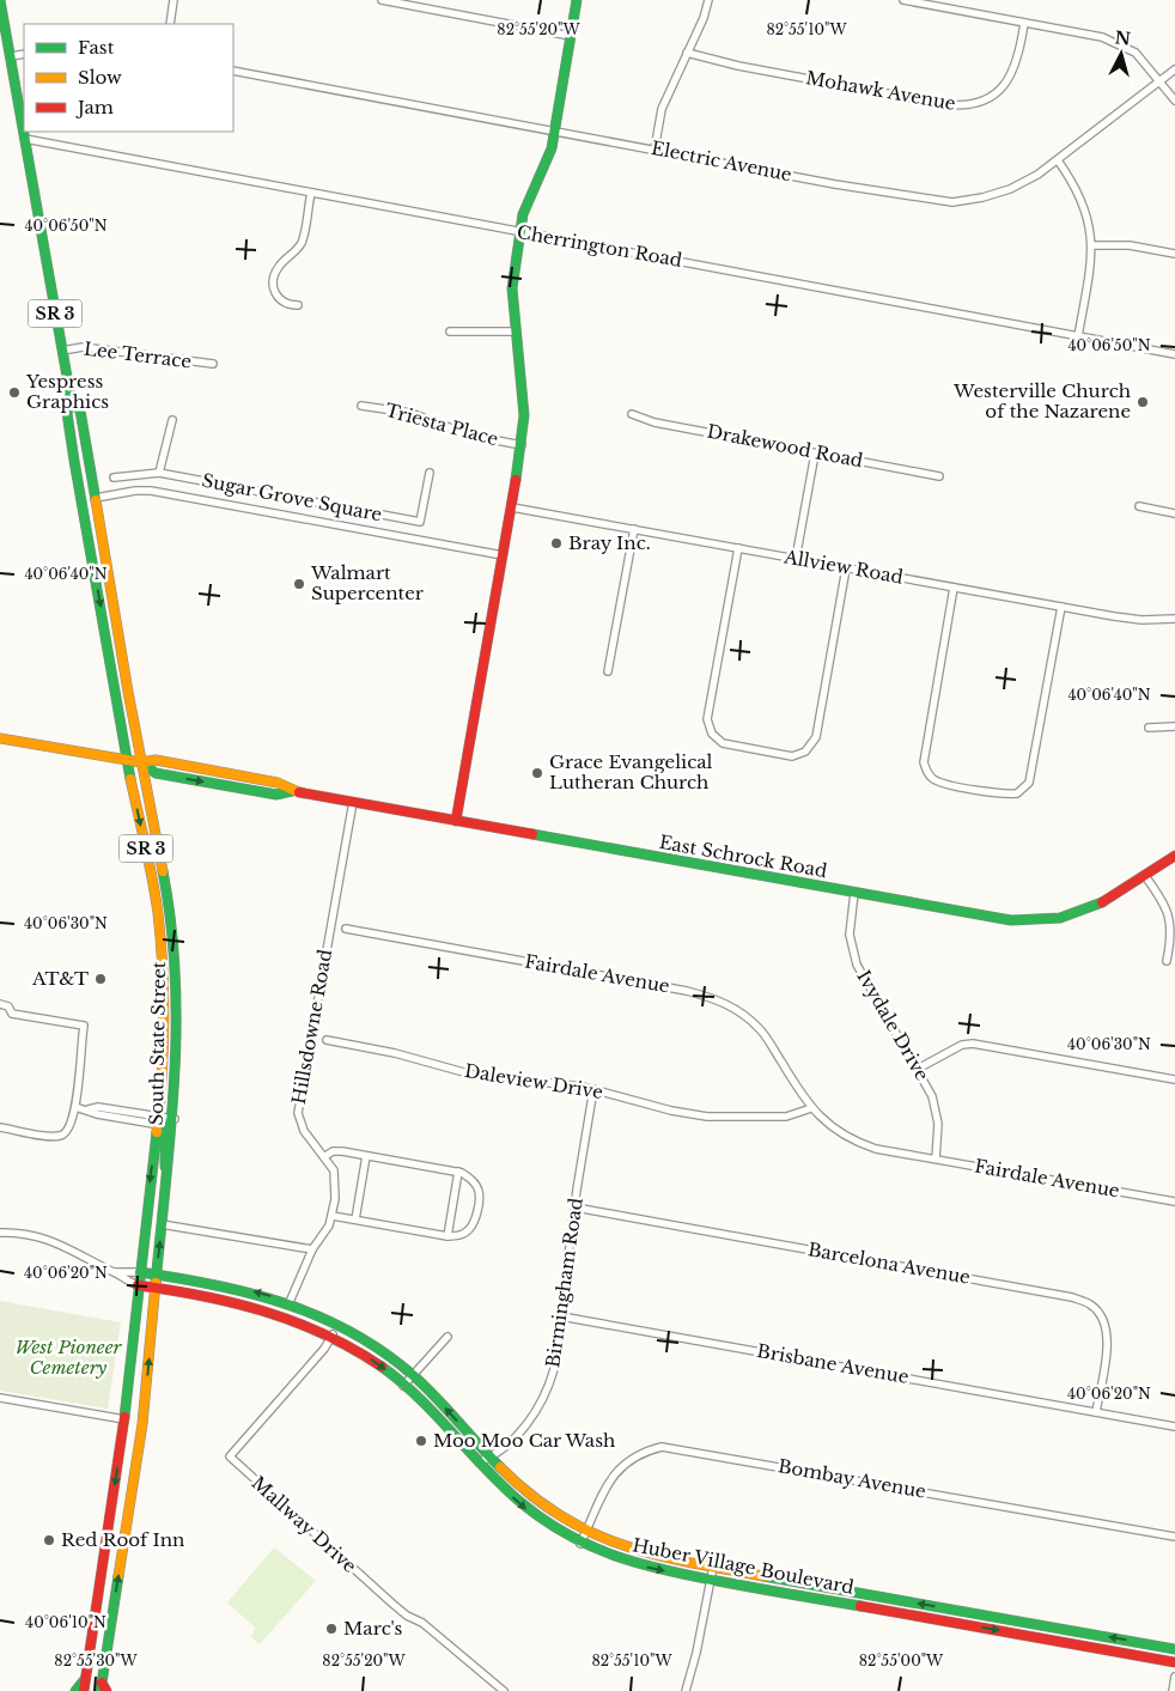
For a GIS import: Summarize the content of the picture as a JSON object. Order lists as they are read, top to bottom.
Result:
{
  "streets": {
    "main road": [
      "SR 3",
      "East Schrock Road",
      "South State Street",
      "Huber Village Boulevard"
    ],
    "street": [
      "Mohawk Avenue",
      "Electric Avenue",
      "Cherrington Road",
      "Lee Terrace",
      "Triesta Place",
      "Drakewood Road",
      "Sugar Grove Square",
      "Allview Road",
      "Fairdale Avenue",
      "Ivydale Drive",
      "Hillsdowne Road",
      "Daleview Drive",
      "Barcelona Avenue",
      "Birmingham Road",
      "Brisbane Avenue",
      "Bombay Avenue",
      "Mallway Drive"
    ]
  },
  "crossings": [
    ["Cherrington Road", "South State Street"],
    ["Lee Terrace", "South State Street"],
    ["East Schrock Road", "Ivydale Drive"],
    ["East Schrock Road", "Hillsdowne Road"],
    ["East Schrock Road", "South State Street"],
    ["Fairdale Avenue", "Ivydale Drive"],
    ["Fairdale Avenue", "Daleview Drive"],
    ["Hillsdowne Road", "Huber Village Boulevard"],
    ["South State Street", "Huber Village Boulevard"],
    ["Daleview Drive", "Birmingham Road"],
    ["Barcelona Avenue", "Birmingham Road"],
    ["Barcelona Avenue", "Brisbane Avenue"],
    ["Birmingham Road", "Brisbane Avenue"],
    ["Birmingham Road", "Huber Village Boulevard"],
    ["Bombay Avenue", "Huber Village Boulevard"],
    ["Mallway Drive", "Huber Village Boulevard"]
  ],
  "parks": ["West Pioneer Cemetery"],
  "places": [
    "Yespress Graphics",
    "Westerville Church of the Nazarene",
    "Bray Inc.",
    "Walmart Supercenter",
    "Grace Evangelical Lutheran Church",
    "AT&T",
    "Moo Moo Car Wash",
    "Red Roof Inn",
    "Marc's"
  ],
  "legend": ["Fast", "Slow", "Jam"],
  "north": "top",
  "coordinates": [
    "82°55'20\"W",
    "82°55'10\"W",
    "40°06'50\"N",
    "40°06'40\"N",
    "40°06'30\"N",
    "40°06'20\"N",
    "40°06'10\"N",
    "82°55'30\"W",
    "82°55'00\"W"
  ]
}
